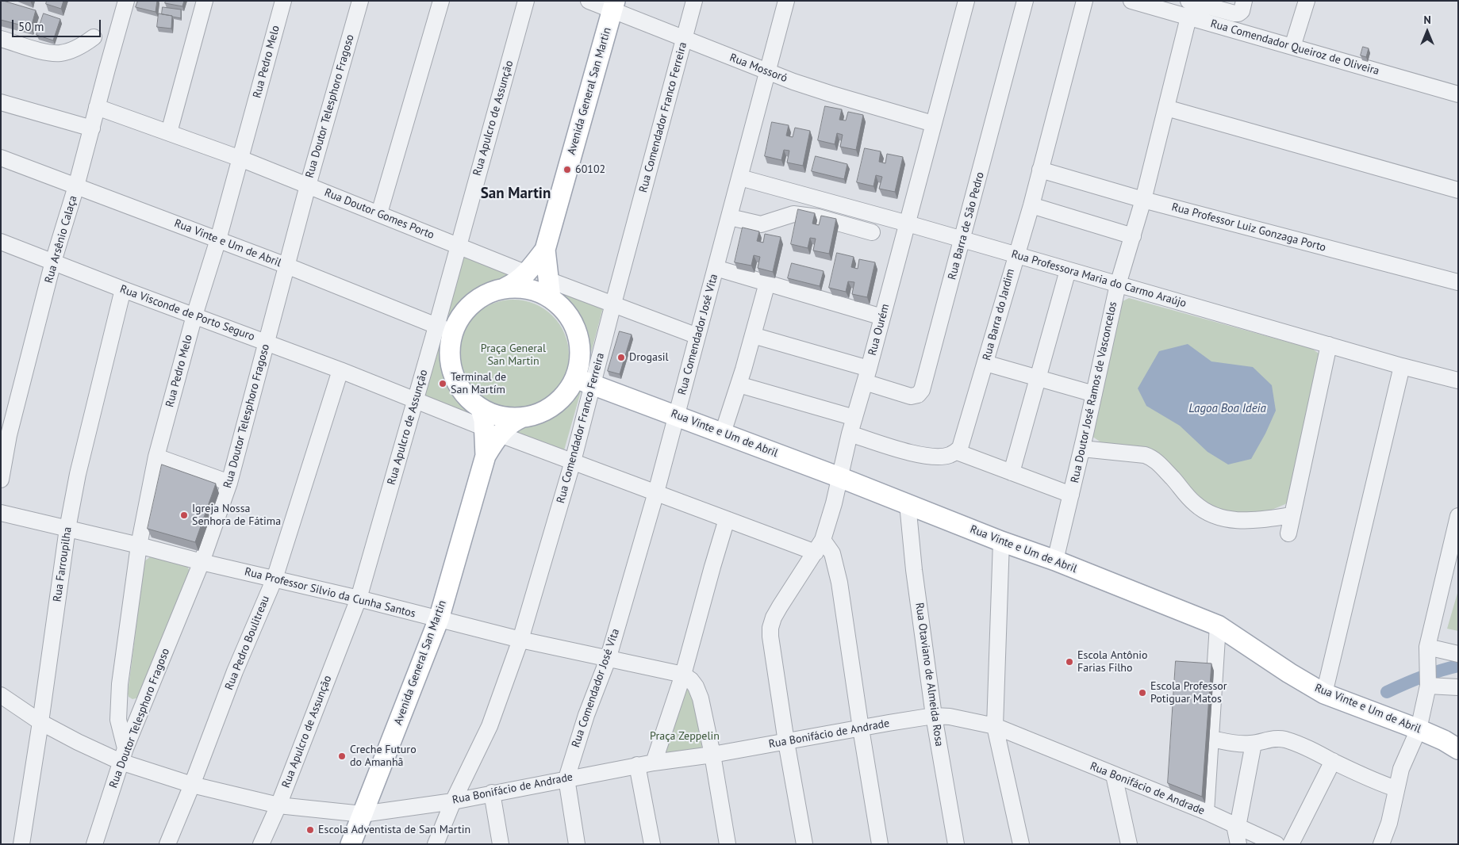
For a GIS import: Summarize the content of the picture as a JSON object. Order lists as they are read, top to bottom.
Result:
{
  "streets": {
    "main road": ["Avenida General San Martin", "Rua Vinte e Um de Abril"],
    "street": [
      "Rua Comendador Queiroz de Oliveira",
      "Rua Pedro Melo",
      "Rua Mossoró",
      "Rua Doutor Telesphoro Fragoso",
      "Rua Comendador Franco Ferreira",
      "Rua Apulcro de Assunção",
      "Rua Doutor Gomes Porto",
      "Rua Barra de São Pedro",
      "Rua Professor Luiz Gonzaga Porto",
      "Rua Arsênio Calaça",
      "Rua Professora Maria do Carmo Araújo",
      "Rua Visconde de Porto Seguro",
      "Rua Barra do Jardim",
      "Rua Ourém",
      "Rua Comendador José Vita",
      "Rua Doutor José Ramos de Vasconcelos",
      "Rua Farroupilha",
      "Rua Professor Silvio da Cunha Santos",
      "Rua Pedro Boulitreau",
      "Rua Otaviano de Almeida Rosa",
      "Rua Bonifácio de Andrade"
    ]
  },
  "crossings": [
    ["Rua Comendador Queiroz de Oliveira", "Rua Doutor José Ramos de Vasconcelos"],
    ["Rua Pedro Melo", "Rua Doutor Telesphoro Fragoso"],
    ["Rua Pedro Melo", "Rua Doutor Gomes Porto"],
    ["Rua Pedro Melo", "Rua Vinte e Um de Abril"],
    ["Rua Pedro Melo", "Rua Visconde de Porto Seguro"],
    ["Rua Pedro Melo", "Rua Professor Silvio da Cunha Santos"],
    ["Rua Pedro Melo", "Rua Bonifácio de Andrade"],
    ["Rua Mossoró", "Avenida General San Martin"],
    ["Rua Mossoró", "Rua Comendador Franco Ferreira"],
    ["Rua Mossoró", "Rua Ourém"],
    ["Rua Mossoró", "Rua Comendador José Vita"],
    ["Avenida General San Martin", "Rua Apulcro de Assunção"],
    ["Avenida General San Martin", "Rua Doutor Gomes Porto"],
    ["Avenida General San Martin", "Rua Vinte e Um de Abril"],
    ["Avenida General San Martin", "Rua Visconde de Porto Seguro"],
    ["Avenida General San Martin", "Rua Professor Silvio da Cunha Santos"],
    ["Avenida General San Martin", "Rua Bonifácio de Andrade"],
    ["Rua Doutor Telesphoro Fragoso", "Rua Doutor Gomes Porto"],
    ["Rua Doutor Telesphoro Fragoso", "Rua Vinte e Um de Abril"],
    ["Rua Doutor Telesphoro Fragoso", "Rua Visconde de Porto Seguro"],
    ["Rua Doutor Telesphoro Fragoso", "Rua Professor Silvio da Cunha Santos"],
    ["Rua Doutor Telesphoro Fragoso", "Rua Bonifácio de Andrade"],
    ["Rua Comendador Franco Ferreira", "Rua Vinte e Um de Abril"],
    ["Rua Comendador Franco Ferreira", "Rua Visconde de Porto Seguro"],
    ["Rua Comendador Franco Ferreira", "Rua Professor Silvio da Cunha Santos"],
    ["Rua Comendador Franco Ferreira", "Rua Bonifácio de Andrade"],
    ["Rua Apulcro de Assunção", "Rua Doutor Gomes Porto"],
    ["Rua Apulcro de Assunção", "Rua Vinte e Um de Abril"],
    ["Rua Apulcro de Assunção", "Rua Visconde de Porto Seguro"],
    ["Rua Apulcro de Assunção", "Rua Professor Silvio da Cunha Santos"],
    ["Rua Apulcro de Assunção", "Rua Bonifácio de Andrade"],
    ["Rua Doutor Gomes Porto", "Rua Arsênio Calaça"],
    ["Rua Barra de São Pedro", "Rua Professora Maria do Carmo Araújo"],
    ["Rua Barra de São Pedro", "Rua Ourém"],
    ["Rua Professor Luiz Gonzaga Porto", "Rua Barra do Jardim"],
    ["Rua Professor Luiz Gonzaga Porto", "Rua Doutor José Ramos de Vasconcelos"],
    ["Rua Arsênio Calaça", "Rua Vinte e Um de Abril"],
    ["Rua Arsênio Calaça", "Rua Visconde de Porto Seguro"],
    ["Rua Vinte e Um de Abril", "Rua Ourém"],
    ["Rua Vinte e Um de Abril", "Rua Comendador José Vita"],
    ["Rua Vinte e Um de Abril", "Rua Doutor José Ramos de Vasconcelos"],
    ["Rua Vinte e Um de Abril", "Rua Otaviano de Almeida Rosa"],
    ["Rua Professora Maria do Carmo Araújo", "Rua Barra do Jardim"],
    ["Rua Professora Maria do Carmo Araújo", "Rua Ourém"],
    ["Rua Professora Maria do Carmo Araújo", "Rua Comendador José Vita"],
    ["Rua Professora Maria do Carmo Araújo", "Rua Doutor José Ramos de Vasconcelos"],
    ["Rua Visconde de Porto Seguro", "Rua Ourém"],
    ["Rua Visconde de Porto Seguro", "Rua Comendador José Vita"],
    ["Rua Visconde de Porto Seguro", "Rua Farroupilha"],
    ["Rua Visconde de Porto Seguro", "Rua Pedro Boulitreau"],
    ["Rua Ourém", "Rua Bonifácio de Andrade"],
    ["Rua Comendador José Vita", "Rua Professor Silvio da Cunha Santos"],
    ["Rua Comendador José Vita", "Rua Bonifácio de Andrade"],
    ["Rua Farroupilha", "Rua Professor Silvio da Cunha Santos"],
    ["Rua Farroupilha", "Rua Bonifácio de Andrade"],
    ["Rua Professor Silvio da Cunha Santos", "Rua Pedro Boulitreau"],
    ["Rua Pedro Boulitreau", "Rua Bonifácio de Andrade"],
    ["Rua Otaviano de Almeida Rosa", "Rua Bonifácio de Andrade"]
  ],
  "districts": ["San Martin"],
  "water": ["Lagoa Boa Ideia"],
  "parks": ["Praça General San Martin", "Praça Zeppelin"],
  "places": [
    "60102",
    "Drogasil",
    "Terminal de San Martím",
    "Igreja Nossa Senhora de Fátima",
    "Escola Antônio Farias Filho",
    "Escola Professor Potiguar Matos",
    "Creche Futuro do Amanhã",
    "Escola Adventista de San Martin"
  ],
  "scale_bar": "50 m",
  "north": "top"
}
